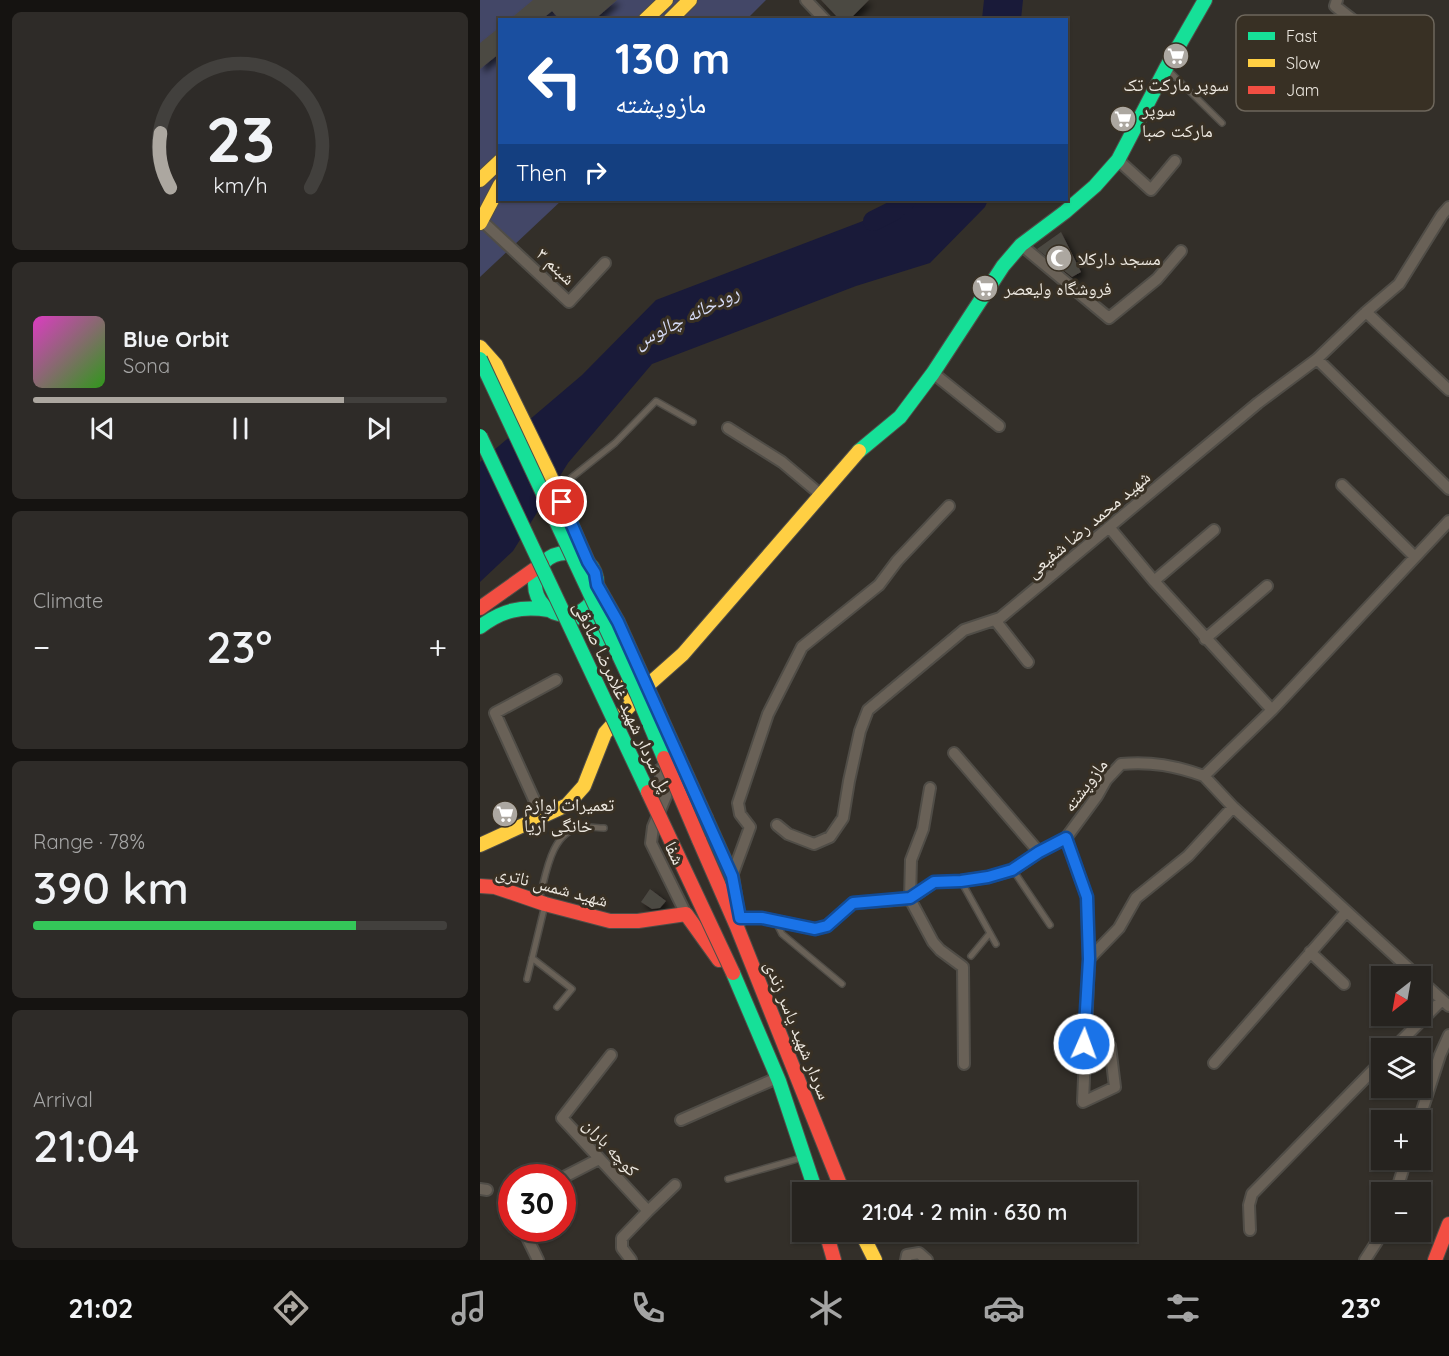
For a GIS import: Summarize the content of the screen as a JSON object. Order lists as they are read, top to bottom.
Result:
{
  "streets": {
    "main road": ["پل سردار شهید غلامرضا صادقی", "شهید شمس ناتری", "سردار شهید یاسر زندی"],
    "street": [
      "شبنم ۳",
      "شهید محمد رضا شفیعی",
      "مازوپشته",
      "شفا",
      "کوچه باران"
    ]
  },
  "crossings": [
    ["پل سردار شهید غلامرضا صادقی", "سردار شهید یاسر زندی"],
    ["شفا", "شهید شمس ناتری"]
  ],
  "water": ["رودخانه چالوس"],
  "places": {
    "supermarket": [
      "سوپر مارکت تک",
      "سوپر مارکت صبا",
      "فروشگاه ولیعصر",
      "تعمیرات لوازم خانگی آریا"
    ],
    "mosque": ["مسجد دارکلا"]
  },
  "legend": ["Fast", "Slow", "Jam"],
  "north": "bottom left",
  "page": {
    "turn": ["130 m", "مازوپشته"],
    "then": "Then",
    "song": ["Blue Orbit", "Sona"],
    "tile": [
      "Climate",
      ["Range · 78%", "390 km"],
      ["Arrival", "21:04"]
    ],
    "heat": ["−", "23°", "+"],
    "map_buttons": ["+", "−"],
    "limit": "30",
    "trip": "21:04 · 2 min · 630 m",
    "tabs": ["21:02", "23°"],
    "gauge": ["23", "km/h"]
  }
}
